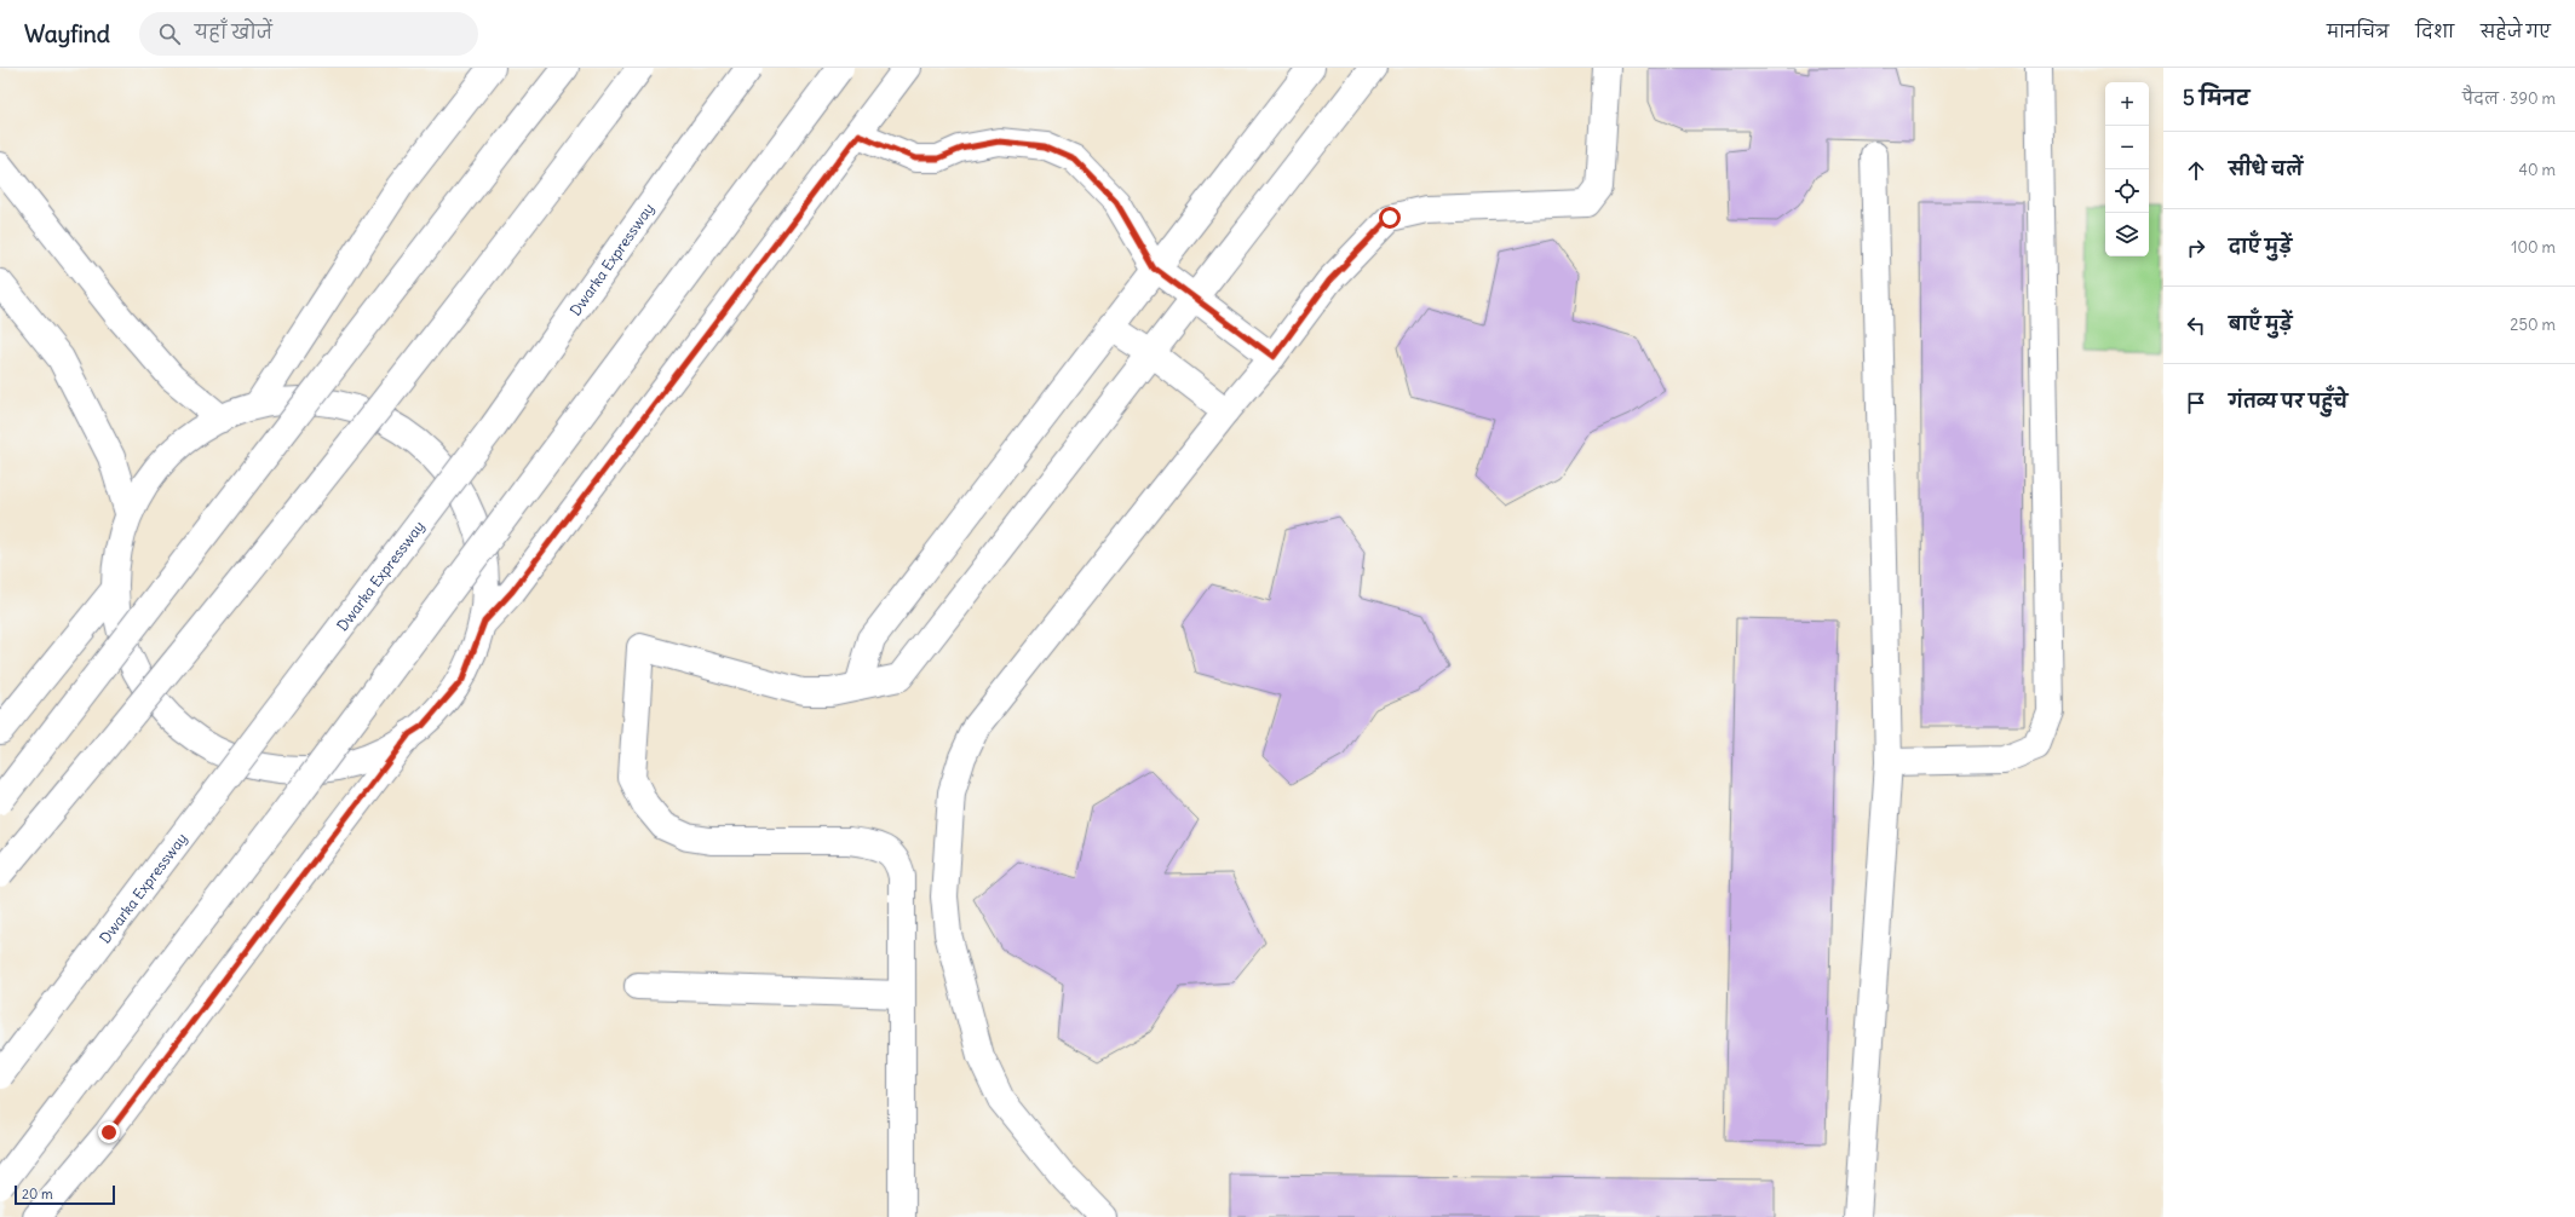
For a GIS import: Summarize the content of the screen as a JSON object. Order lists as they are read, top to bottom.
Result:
{
  "streets": {
    "main road": ["Dwarka Expressway"]
  },
  "scale_bar": "20 m",
  "page": {
    "header": "Wayfind",
    "search": "यहाँ खोजें",
    "nav": ["मानचित्र", "दिशा", "सहेजे गए"],
    "heading": ["5 मिनट", "पैदल · 390 m"],
    "map_buttons": ["+", "−"],
    "list": [
      ["सीधे चलें", "40 m"],
      ["दाएँ मुड़ें", "100 m"],
      ["बाएँ मुड़ें", "250 m"],
      "गंतव्य पर पहुँचे"
    ],
    "scale": "20 m"
  }
}
